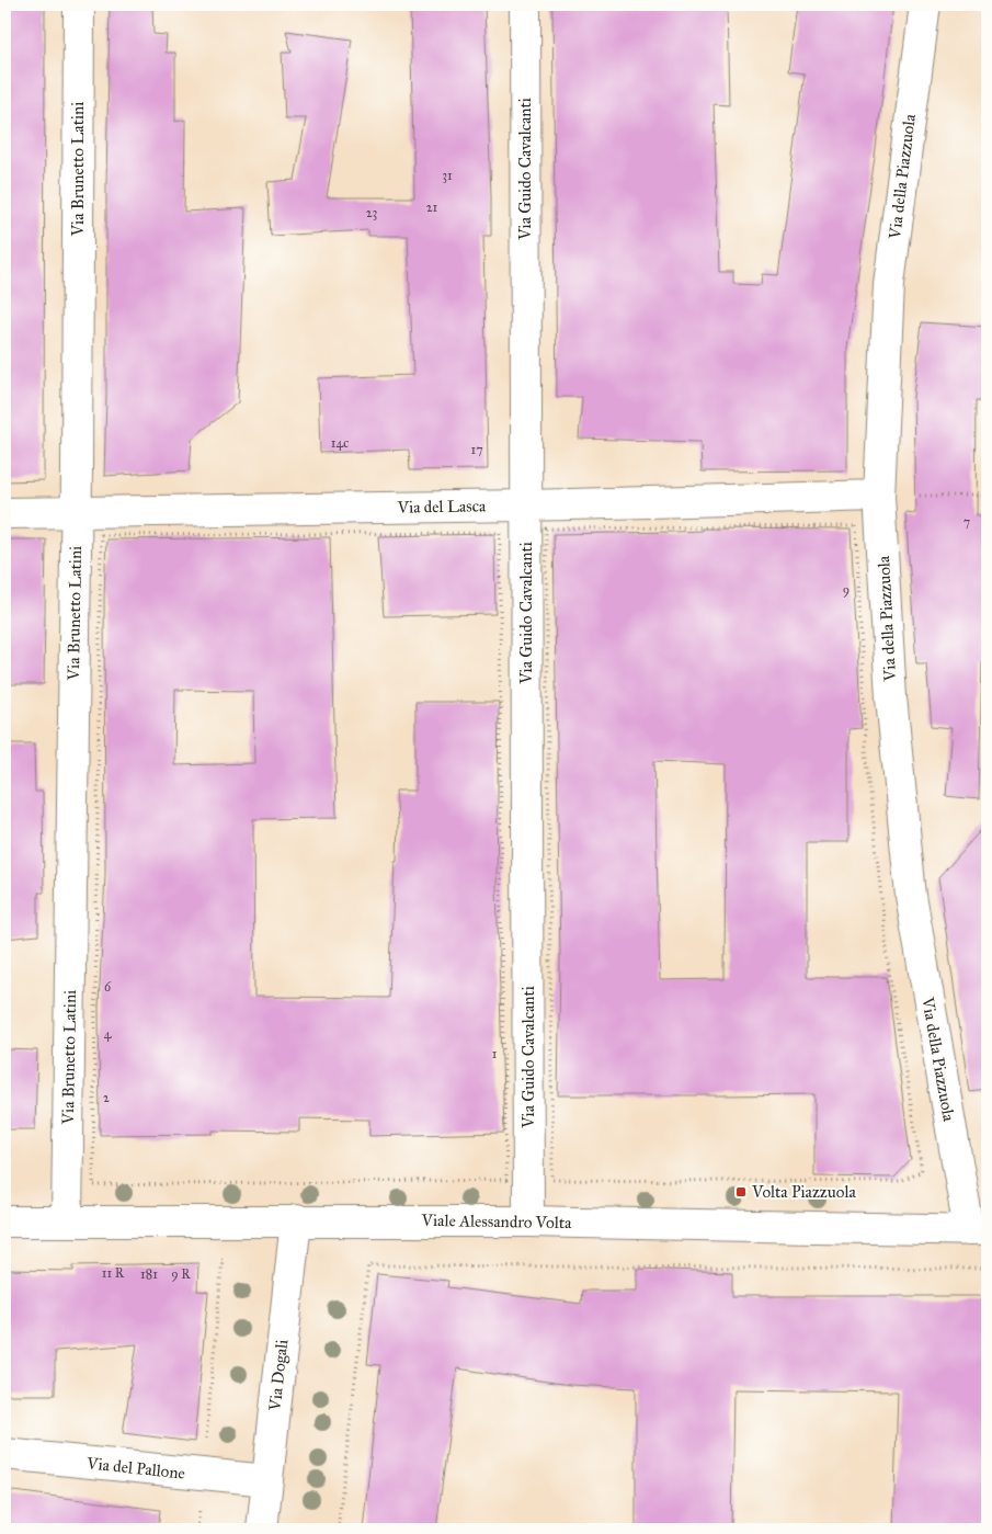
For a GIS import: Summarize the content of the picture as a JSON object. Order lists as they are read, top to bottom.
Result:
{
  "streets": {
    "street": [
      "Via Brunetto Latini",
      "Via Guido Cavalcanti",
      "Via della Piazzuola",
      "Via del Lasca",
      "Viale Alessandro Volta",
      "Via Dogali",
      "Via del Pallone"
    ]
  },
  "crossings": [
    ["Via Brunetto Latini", "Via del Lasca"],
    ["Via Brunetto Latini", "Viale Alessandro Volta"],
    ["Via Guido Cavalcanti", "Via del Lasca"],
    ["Via Guido Cavalcanti", "Viale Alessandro Volta"],
    ["Via della Piazzuola", "Via del Lasca"],
    ["Via della Piazzuola", "Viale Alessandro Volta"],
    ["Viale Alessandro Volta", "Via Dogali"],
    ["Via Dogali", "Via del Pallone"]
  ],
  "places": {
    "transit": ["Volta Piazzuola"]
  },
  "house_numbers": [
    "31",
    "21",
    "23",
    "14c",
    "17",
    "7",
    "9",
    "6",
    "4",
    "1",
    "2",
    "11 R",
    "181",
    "9 R"
  ]
}
